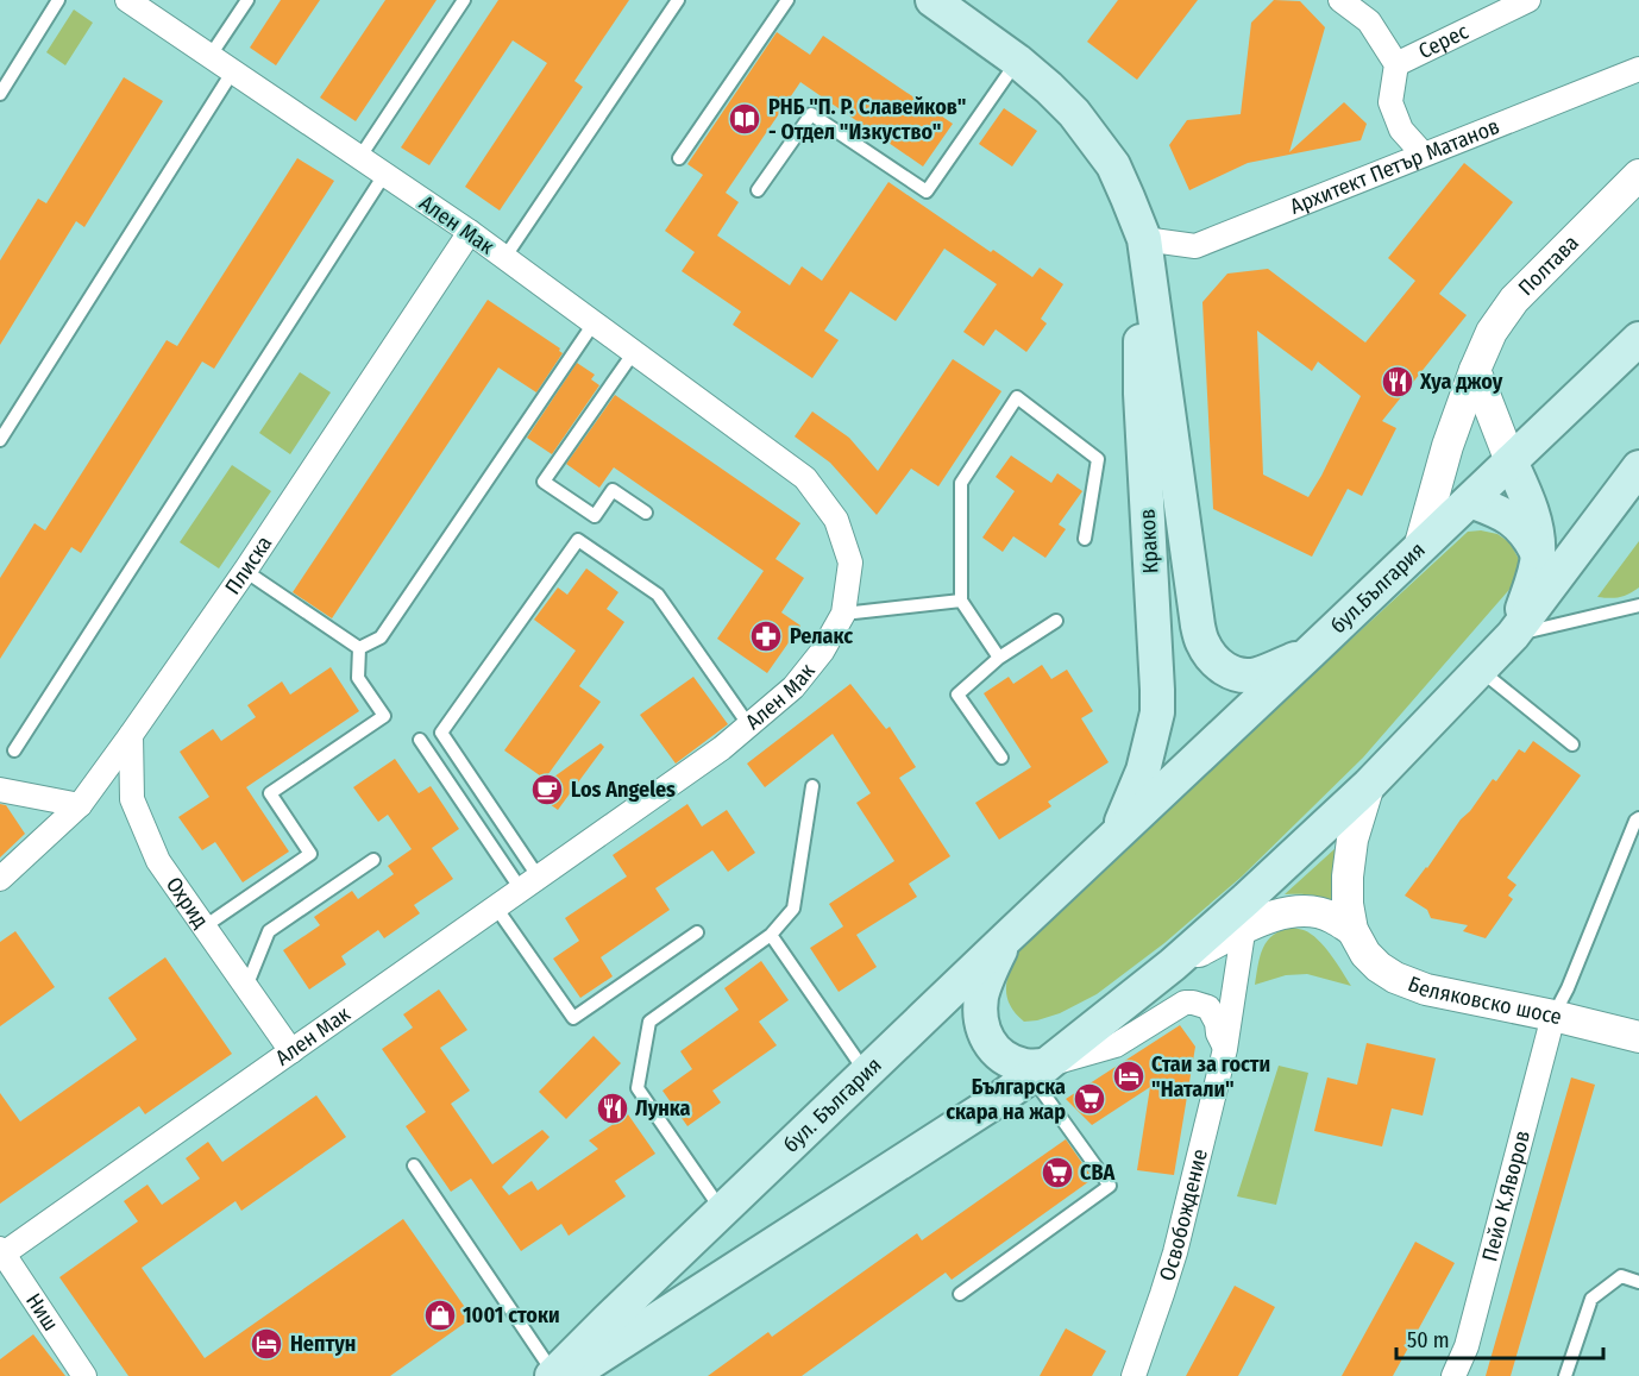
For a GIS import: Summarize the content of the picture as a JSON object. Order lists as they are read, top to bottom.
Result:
{
  "streets": {
    "main road": ["Краков", "бул.България", "бул. България"],
    "street": [
      "Серес",
      "Архитект Петър Матанов",
      "Ален Мак",
      "Полтава",
      "Плиска",
      "Охрид",
      "Беляковско шосе",
      "Пейо К.Яворов",
      "Освобождение",
      "Ниш"
    ]
  },
  "crossings": [
    ["Архитект Петър Матанов", "Краков"],
    ["Ален Мак", "Плиска"],
    ["Ален Мак", "Охрид"],
    ["Ален Мак", "Ниш"],
    ["Полтава", "бул.България"],
    ["Краков", "бул.България"],
    ["Краков", "бул. България"],
    ["Плиска", "Охрид"],
    ["бул.България", "бул. България"],
    ["Беляковско шосе", "Пейо К.Яворов"],
    ["Беляковско шосе", "Освобождение"]
  ],
  "places": {
    "library": ["РНБ \"П. Р. Славейков\" - Отдел \"Изкуство\""],
    "restaurant": ["Хуа джоу", "Лунка"],
    "pharmacy": ["Релакс"],
    "cafe": ["Los Angeles"],
    "hotel": ["Стаи за гости \"Натали\"", "Нептун"],
    "supermarket": ["Българска скара на жар", "CBA"],
    "shop": ["1001 стоки"]
  },
  "scale_bar": "50 m"
}
